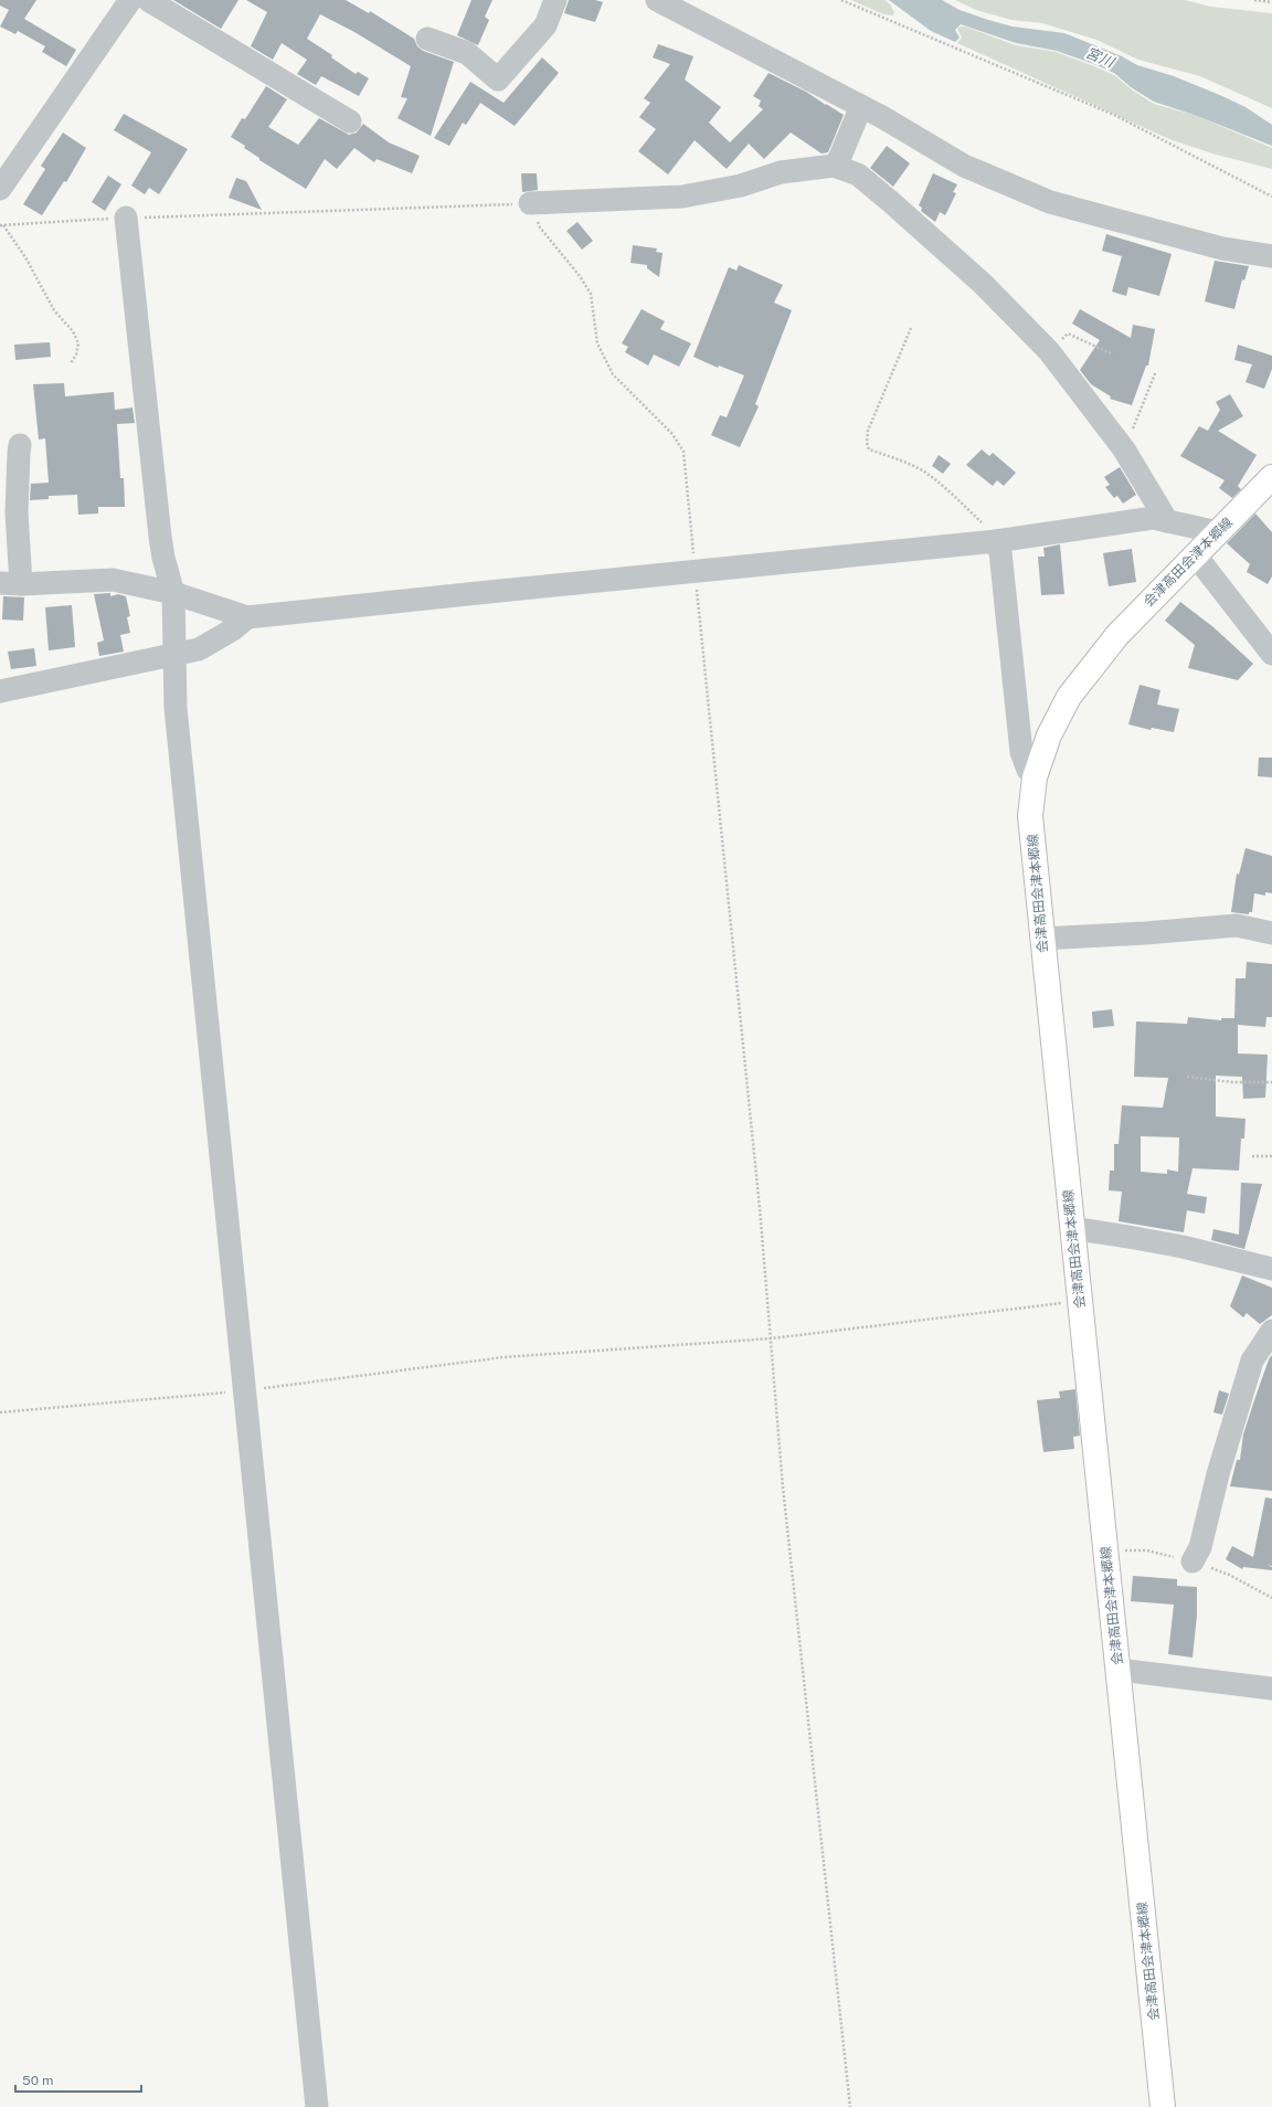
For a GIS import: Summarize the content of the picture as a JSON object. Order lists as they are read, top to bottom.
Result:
{
  "streets": {
    "main road": ["会津高田会津本郷線"]
  },
  "water": ["宮川"],
  "scale_bar": "50 m"
}
